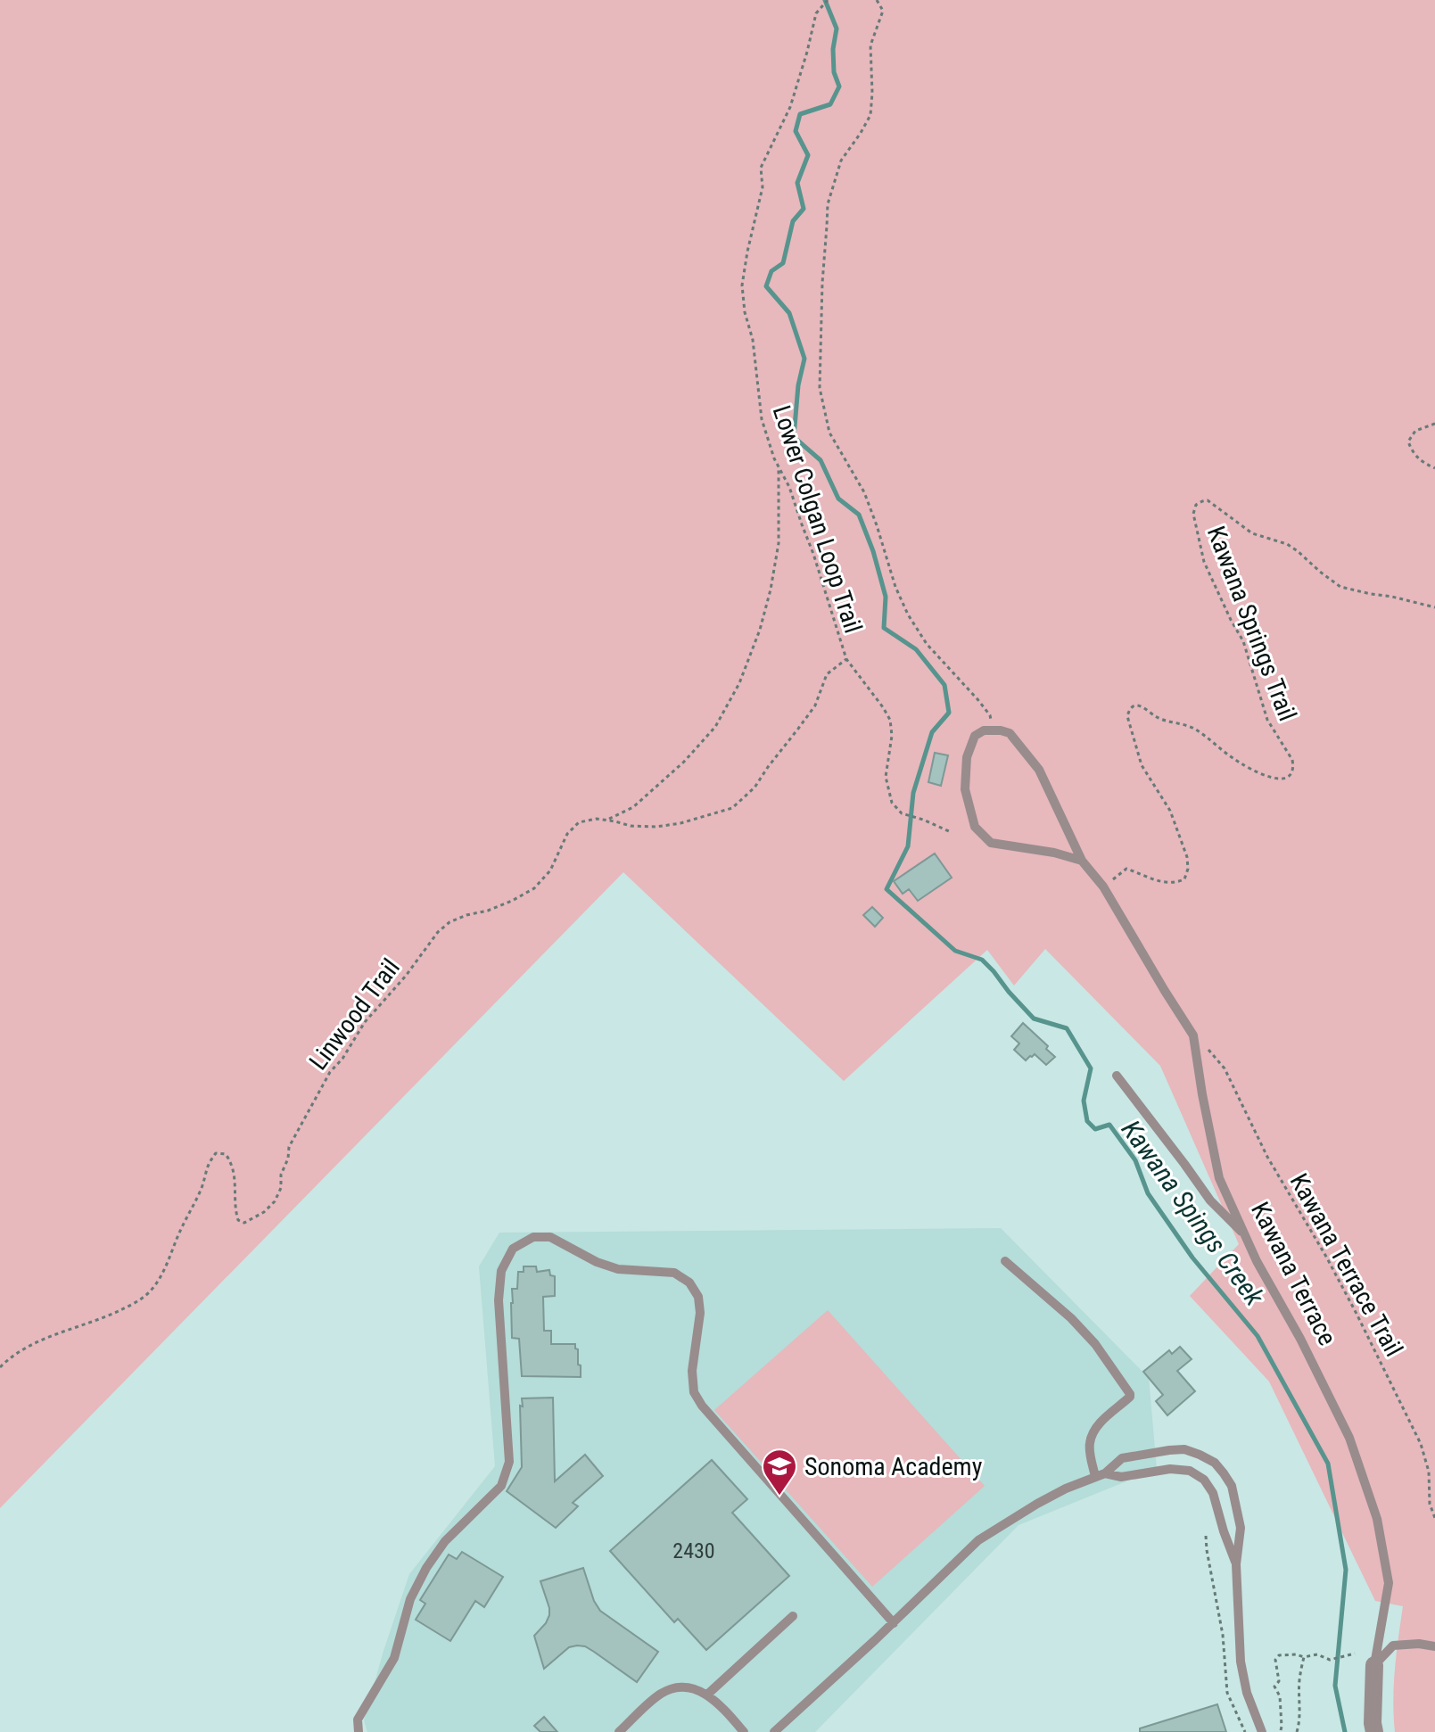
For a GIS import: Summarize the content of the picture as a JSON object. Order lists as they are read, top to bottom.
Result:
{
  "streets": {
    "street": ["Kawana Terrace"],
    "path": [
      "Lower Colgan Loop Trail",
      "Kawana Springs Trail",
      "Linwood Trail",
      "Kawana Terrace Trail"
    ]
  },
  "crossings": [
    ["Lower Colgan Loop Trail", "Linwood Trail"],
    ["Lower Colgan Loop Trail", "Kawana Terrace"],
    ["Kawana Springs Trail", "Kawana Terrace"],
    ["Kawana Terrace Trail", "Kawana Terrace"]
  ],
  "water": ["Kawana Spings Creek"],
  "places": {
    "school or university": ["Sonoma Academy"]
  },
  "house_numbers": ["2430"]
}
